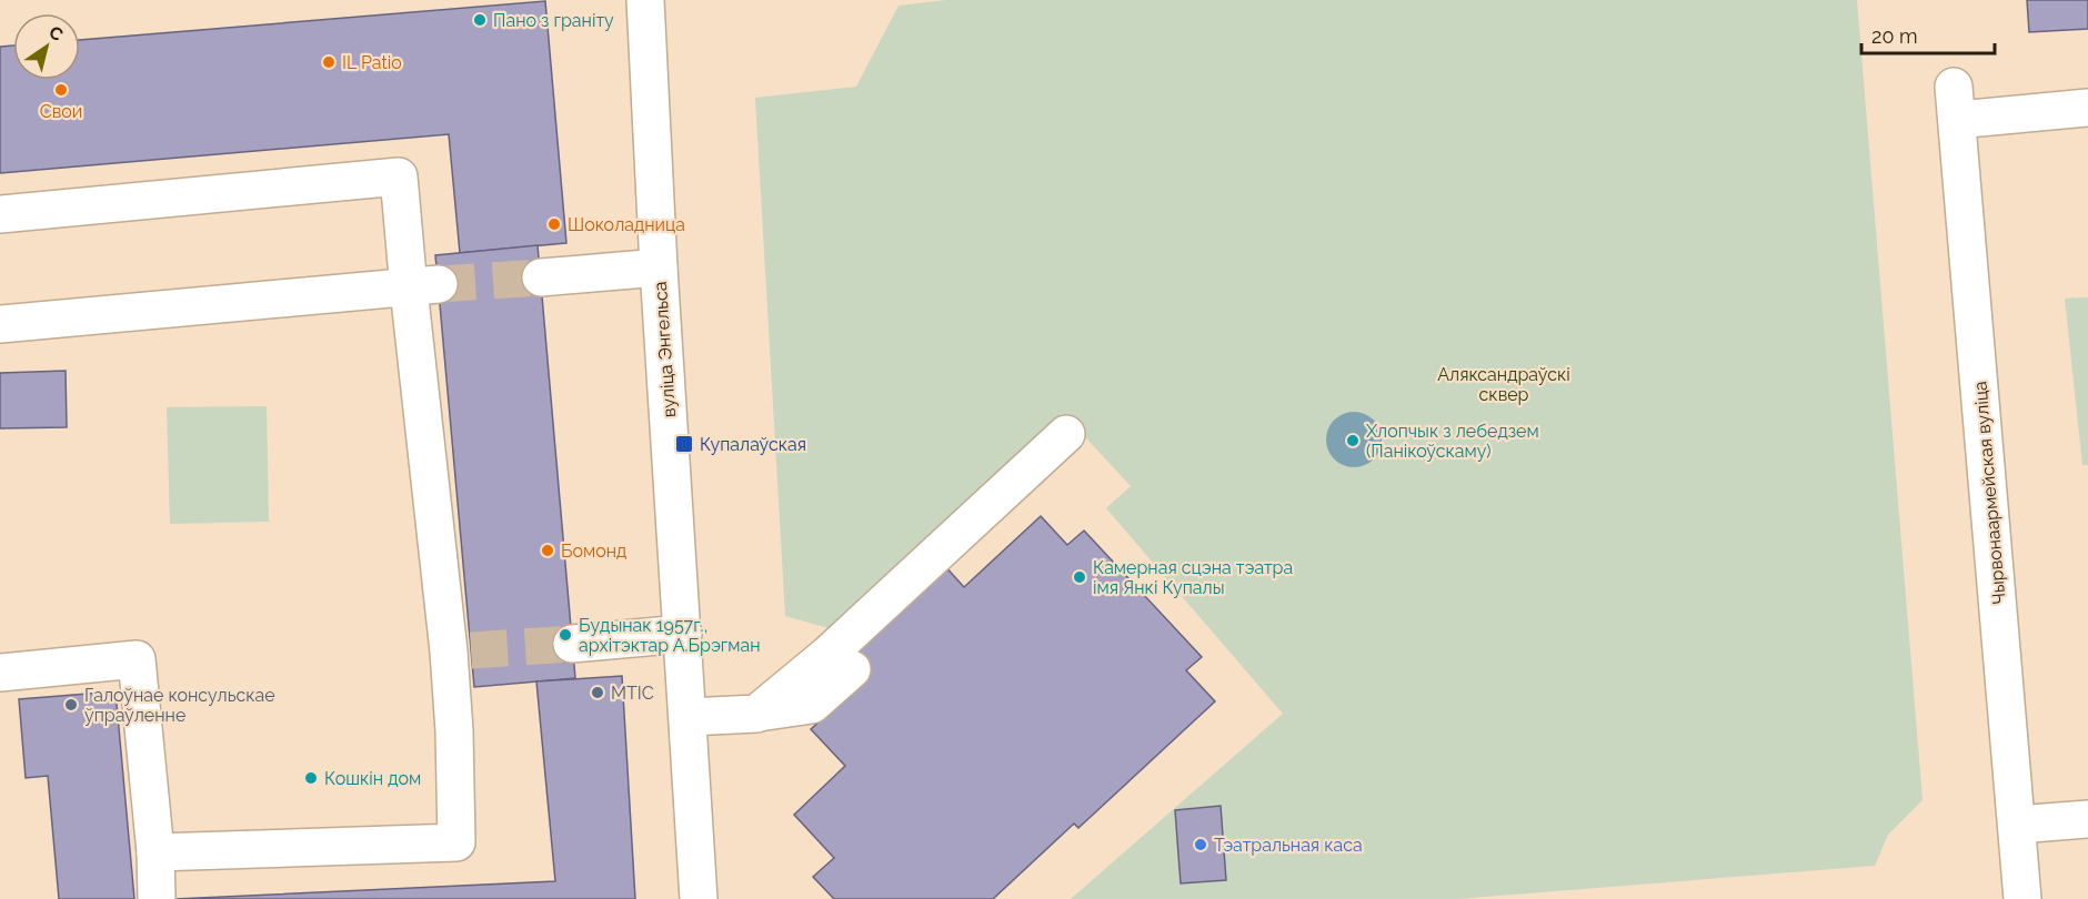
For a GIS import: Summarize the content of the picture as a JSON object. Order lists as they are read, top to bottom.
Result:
{
  "streets": {
    "street": ["вуліца Энгельса", "Чырвонаармейская вуліца"]
  },
  "parks": ["Аляксандраўскі сквер"],
  "places": {
    "other": [
      "Пано з граніту",
      "IL Patio",
      "Свои",
      "Шоколадница",
      "Хлопчык з лебедзем (Панікоўскаму)",
      "Бомонд",
      "Камерная сцэна тэатра імя Янкі Купалы",
      "Будынак 1957г., архітэктар А.Брэгман",
      "МТІС",
      "Галоўнае консульскае ўпраўленне",
      "Кошкін дом",
      "Тэатральная каса"
    ],
    "transit": ["Купалаўская"]
  },
  "scale_bar": "20 m",
  "north": "top right"
}
